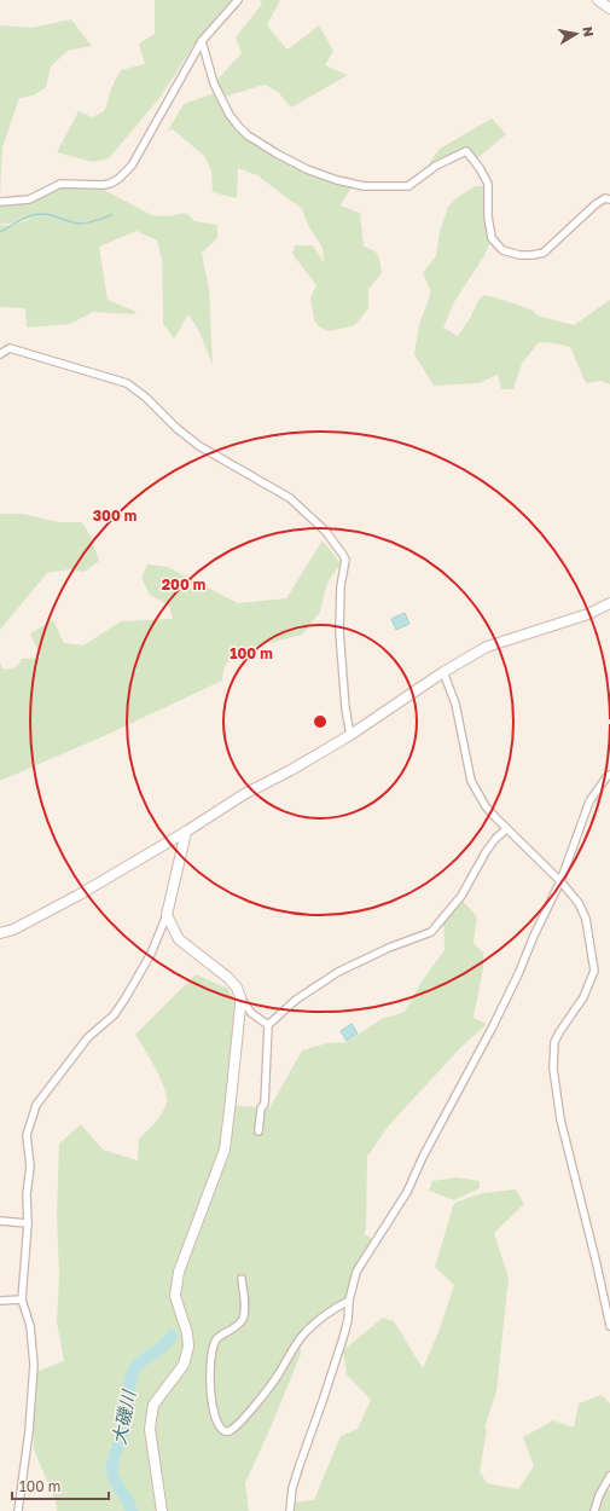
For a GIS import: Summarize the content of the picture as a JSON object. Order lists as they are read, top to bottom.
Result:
{
  "water": ["大磯川"],
  "scale_bar": "100 m",
  "north": "right",
  "rings": ["300 m", "200 m", "100 m"]
}
